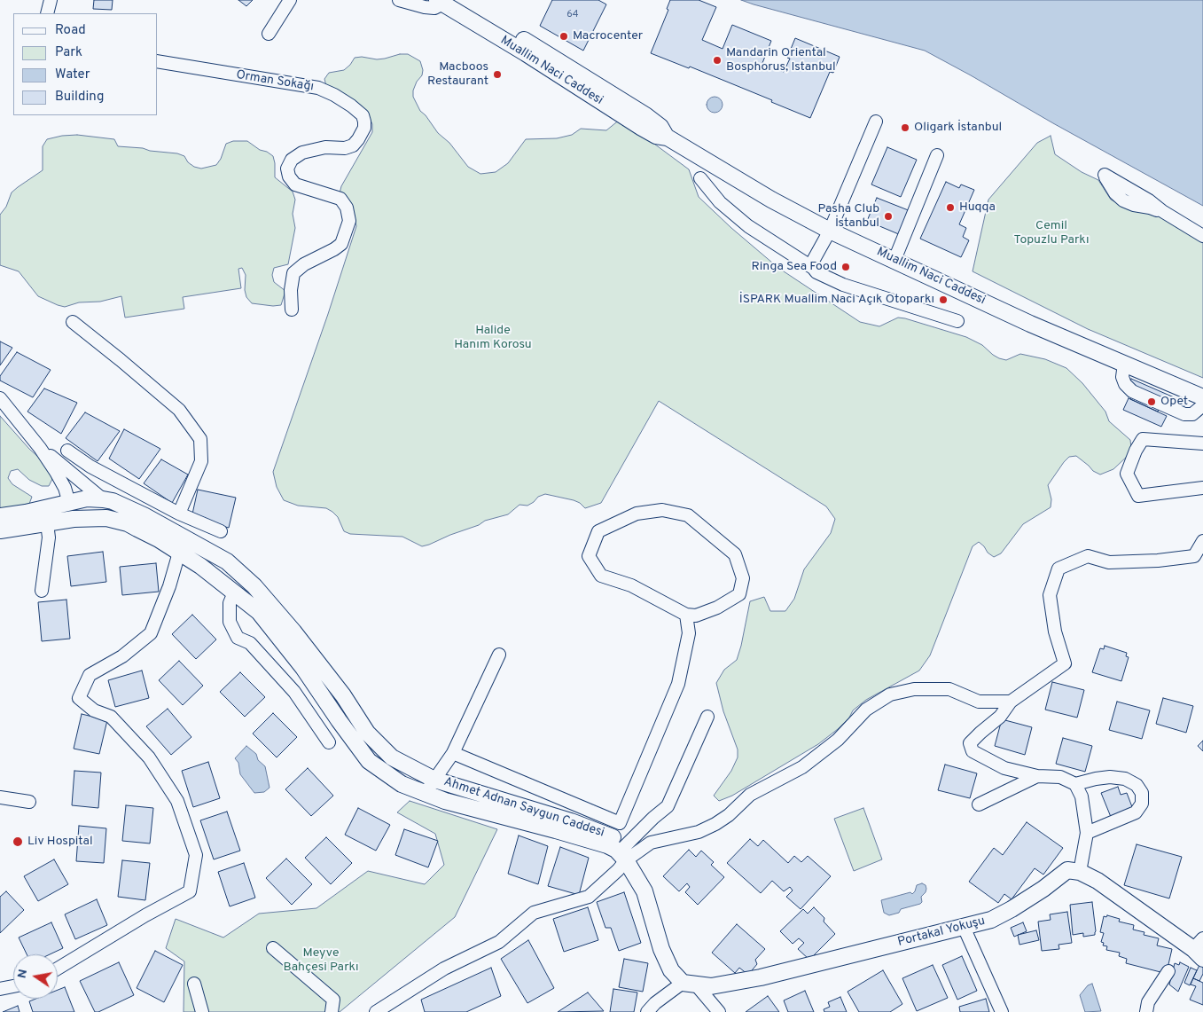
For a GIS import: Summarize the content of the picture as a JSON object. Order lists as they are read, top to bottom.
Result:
{
  "streets": {
    "main road": ["Muallim Naci Caddesi", "Ahmet Adnan Saygun Caddesi", "Portakal Yokuşu"],
    "street": ["Orman Sokağı"]
  },
  "crossings": [
    ["Ahmet Adnan Saygun Caddesi", "Portakal Yokuşu"]
  ],
  "parks": ["Cemil Topuzlu Parkı", "Halide Hanım Korosu", "Meyve Bahçesi Parkı"],
  "places": [
    "Macrocenter",
    "Mandarin Oriental Bosphorus, Istanbul",
    "Macboos Restaurant",
    "Oligark İstanbul",
    "Huqqa",
    "Pasha Club İstanbul",
    "Ringa Sea Food",
    "İSPARK Muallim Naci Açık Otoparkı",
    "Opet",
    "Liv Hospital"
  ],
  "house_numbers": ["64"],
  "legend": [
    "Road",
    "Park",
    "Water",
    "Building"
  ],
  "north": "left"
}
